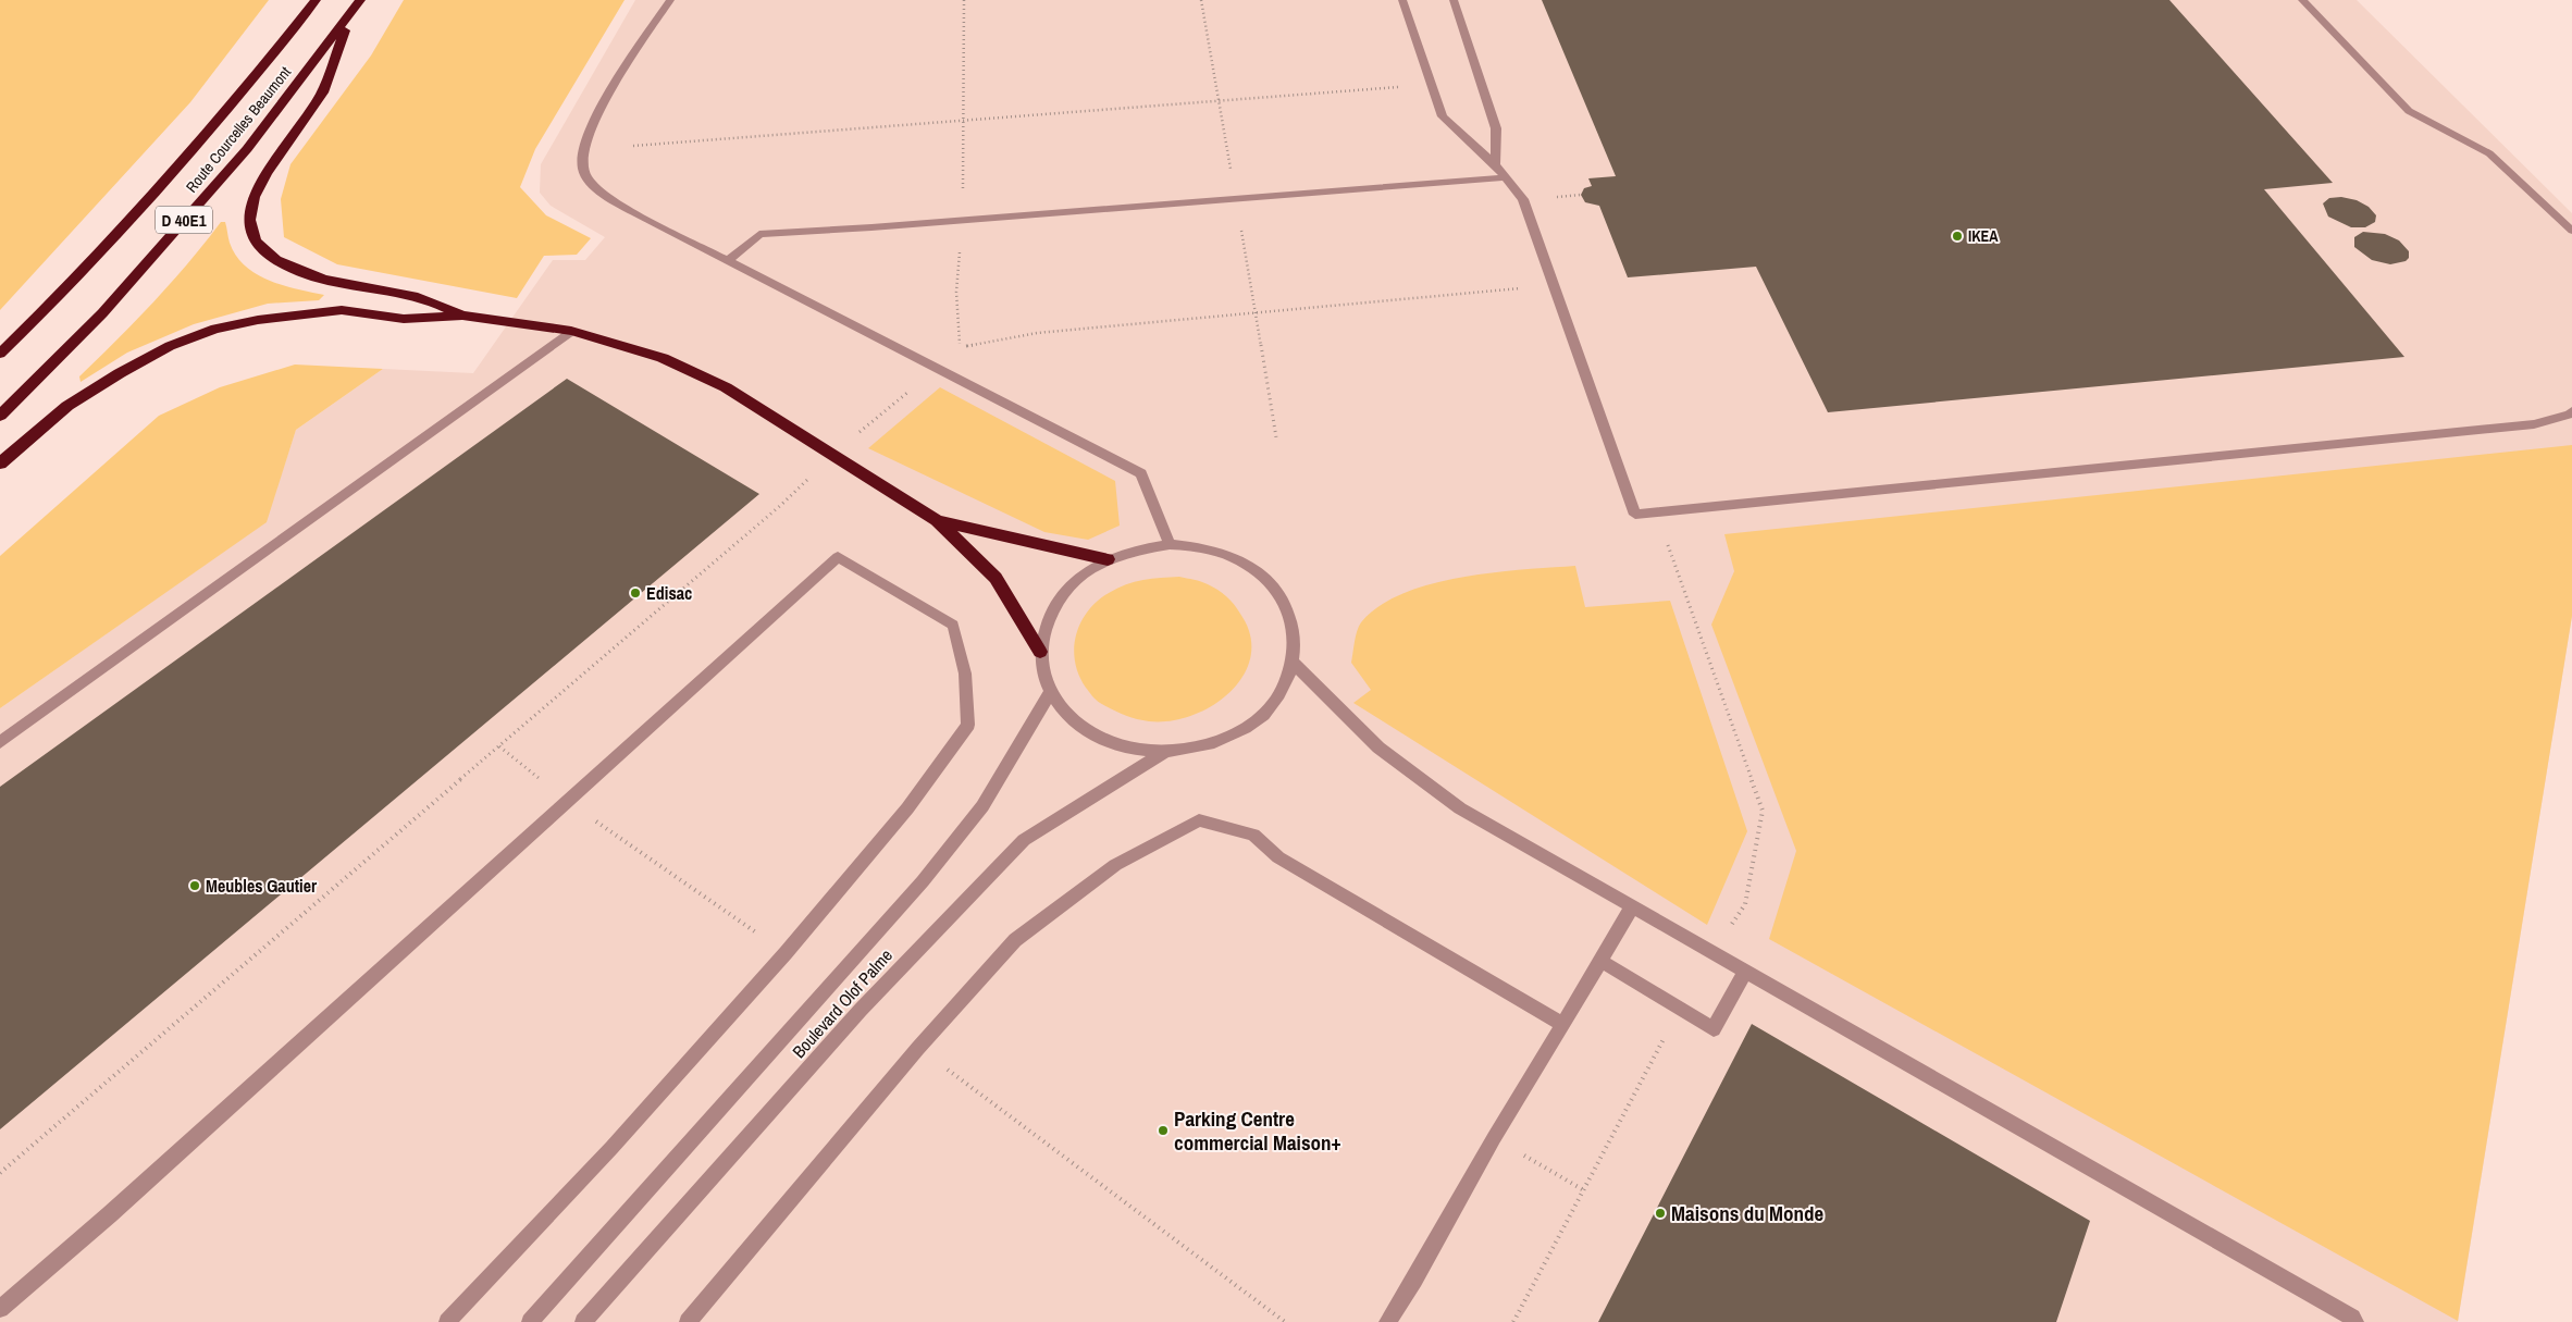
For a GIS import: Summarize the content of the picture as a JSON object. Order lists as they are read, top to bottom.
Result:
{
  "streets": {
    "highway": ["Route Courcelles Beaumont", "D 40E1"],
    "street": ["Boulevard Olof Palme"]
  },
  "places": [
    "IKEA",
    "Edisac",
    "Meubles Gautier",
    "Parking Centre commercial Maison+",
    "Maisons du Monde"
  ]
}
